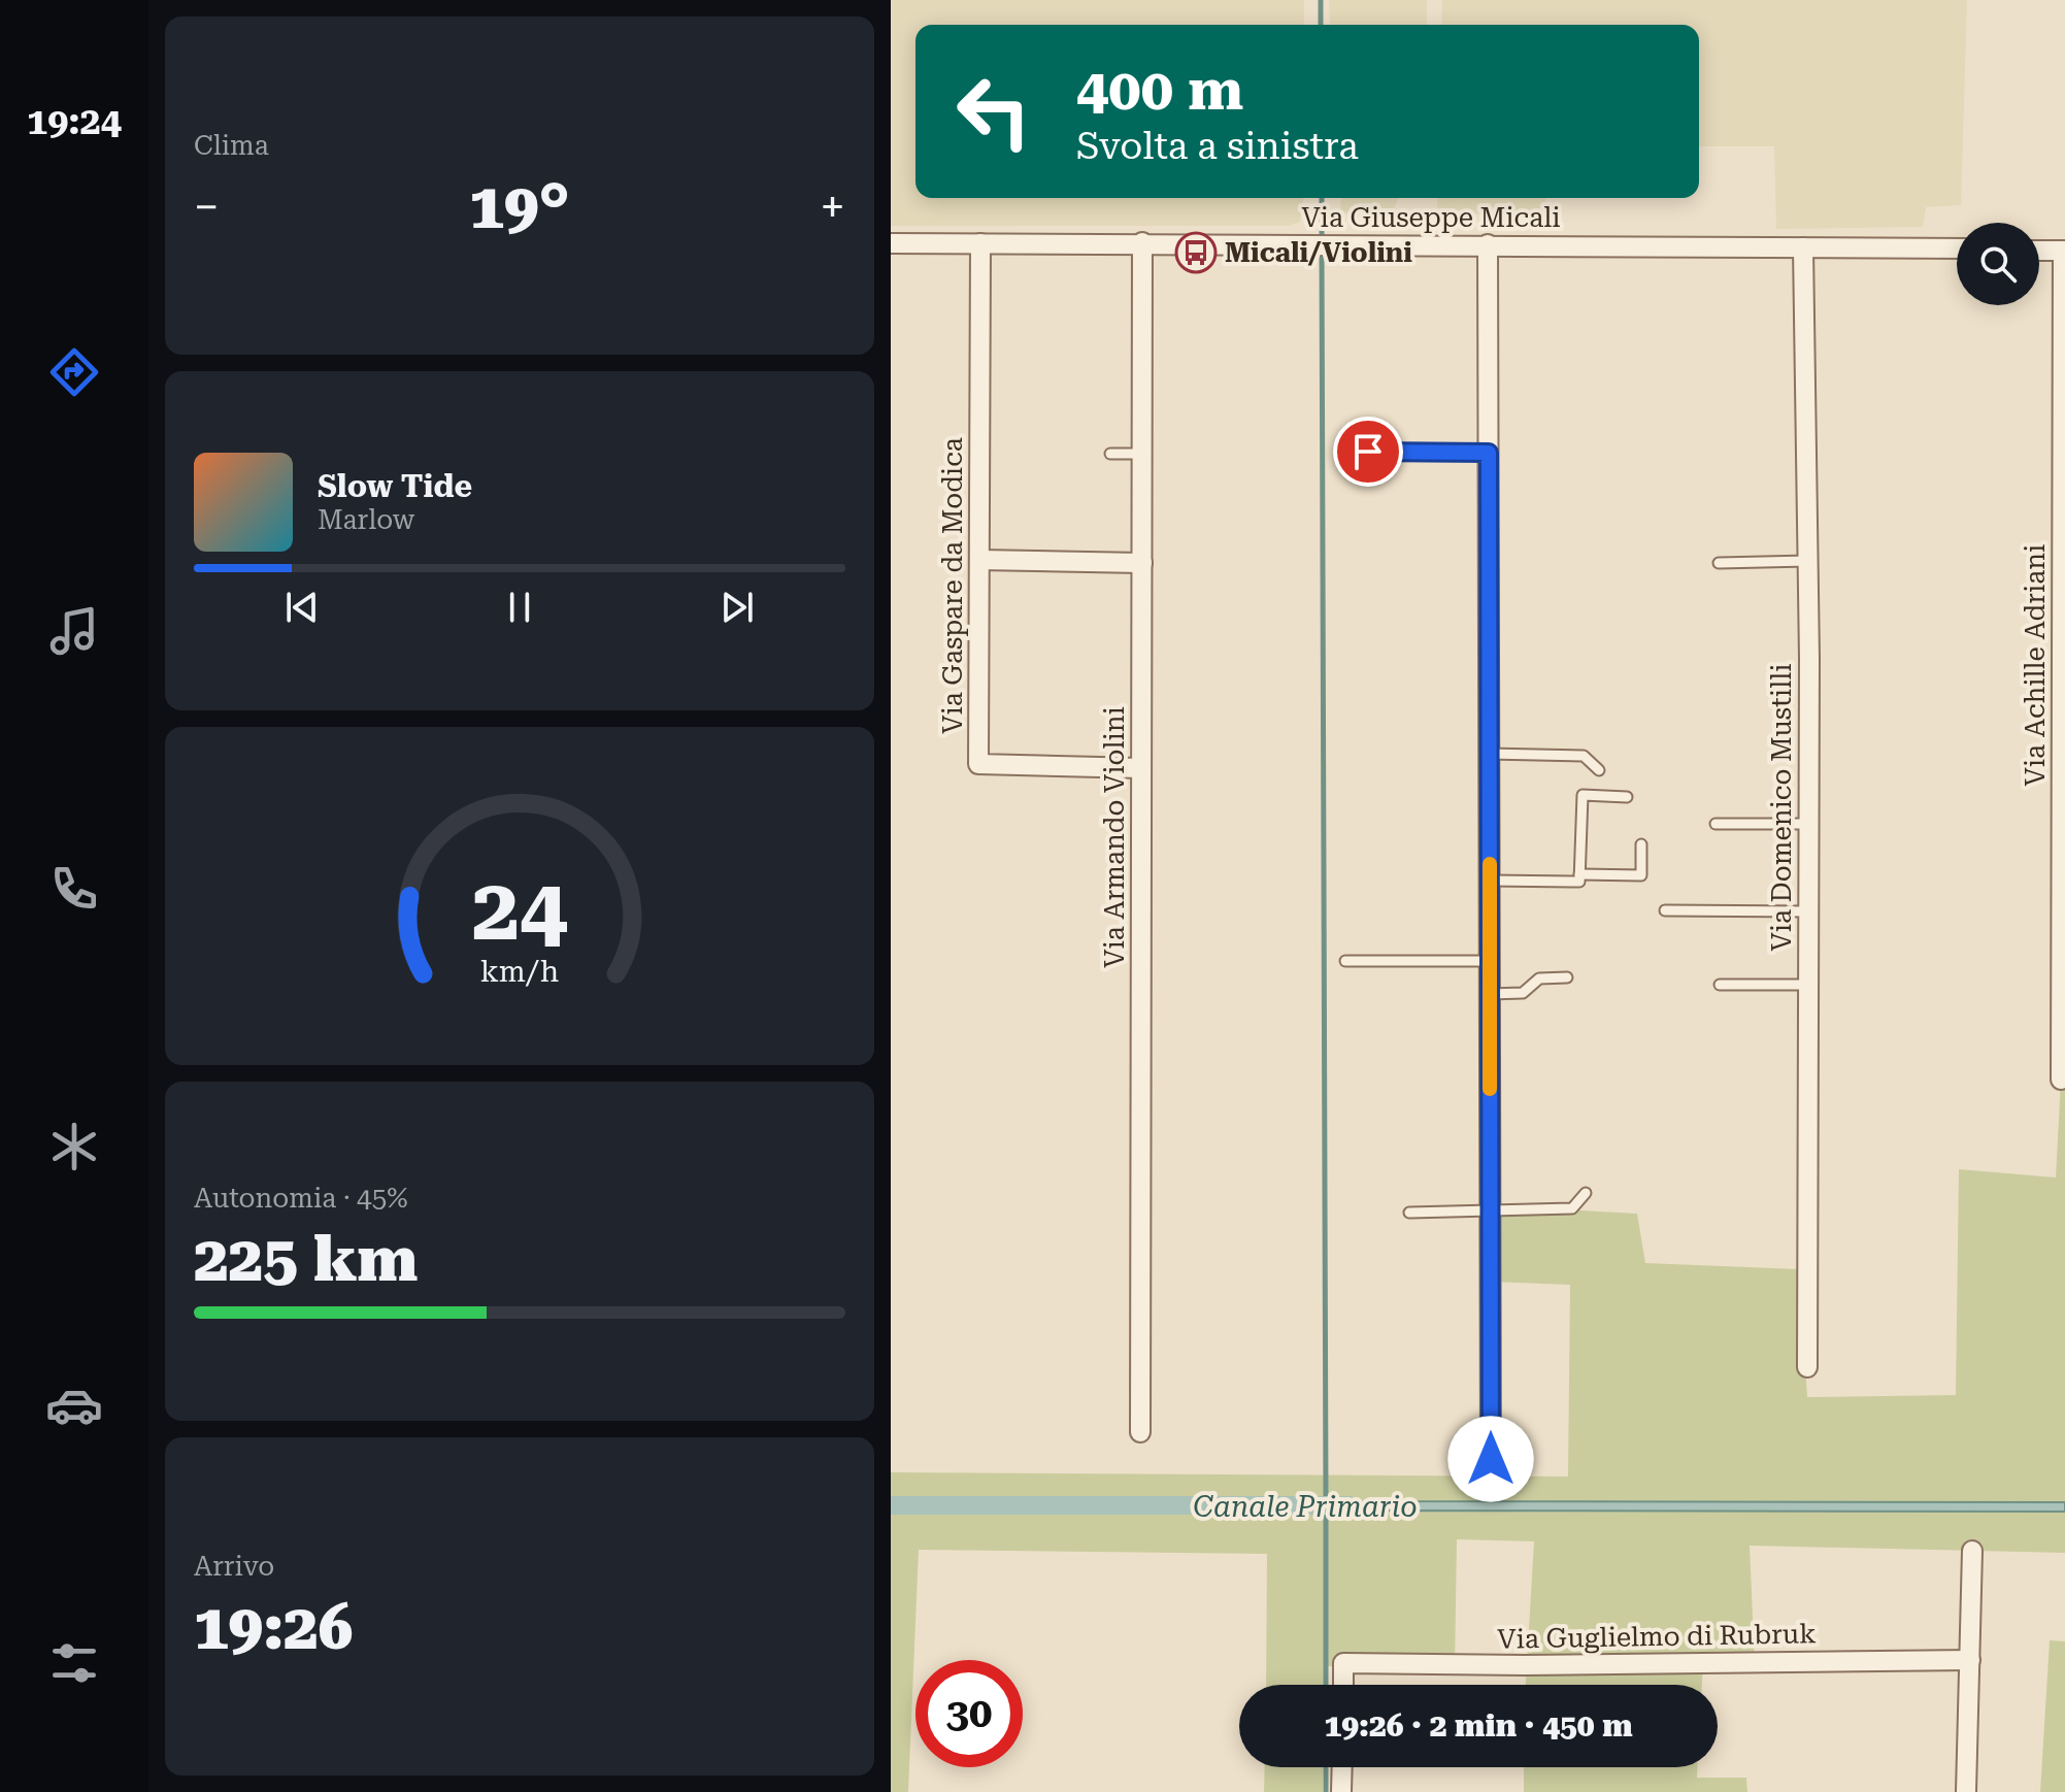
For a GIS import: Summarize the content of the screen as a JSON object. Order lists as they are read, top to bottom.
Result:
{
  "streets": {
    "street": [
      "Via Giuseppe Micali",
      "Via Gaspare da Modica",
      "Via Achille Adriani",
      "Via Domenico Mustilli",
      "Via Armando Violini",
      "Via Guglielmo di Rubruk"
    ]
  },
  "crossings": [
    ["Via Giuseppe Micali", "Via Gaspare da Modica"],
    ["Via Giuseppe Micali", "Via Domenico Mustilli"],
    ["Via Giuseppe Micali", "Via Armando Violini"],
    ["Via Gaspare da Modica", "Via Armando Violini"]
  ],
  "water": ["Canale Primario"],
  "places": {
    "bus stop": ["Micali/Violini"]
  },
  "page": {
    "tabs": "19:24",
    "tile": [
      "Clima",
      ["Autonomia · 45%", "225 km"],
      ["Arrivo", "19:26"]
    ],
    "turn": ["400 m", "Svolta a sinistra"],
    "heat": ["−", "19°", "+"],
    "song": ["Slow Tide", "Marlow"],
    "limit": "30",
    "trip": "19:26 · 2 min · 450 m",
    "gauge": ["24", "km/h"]
  }
}
